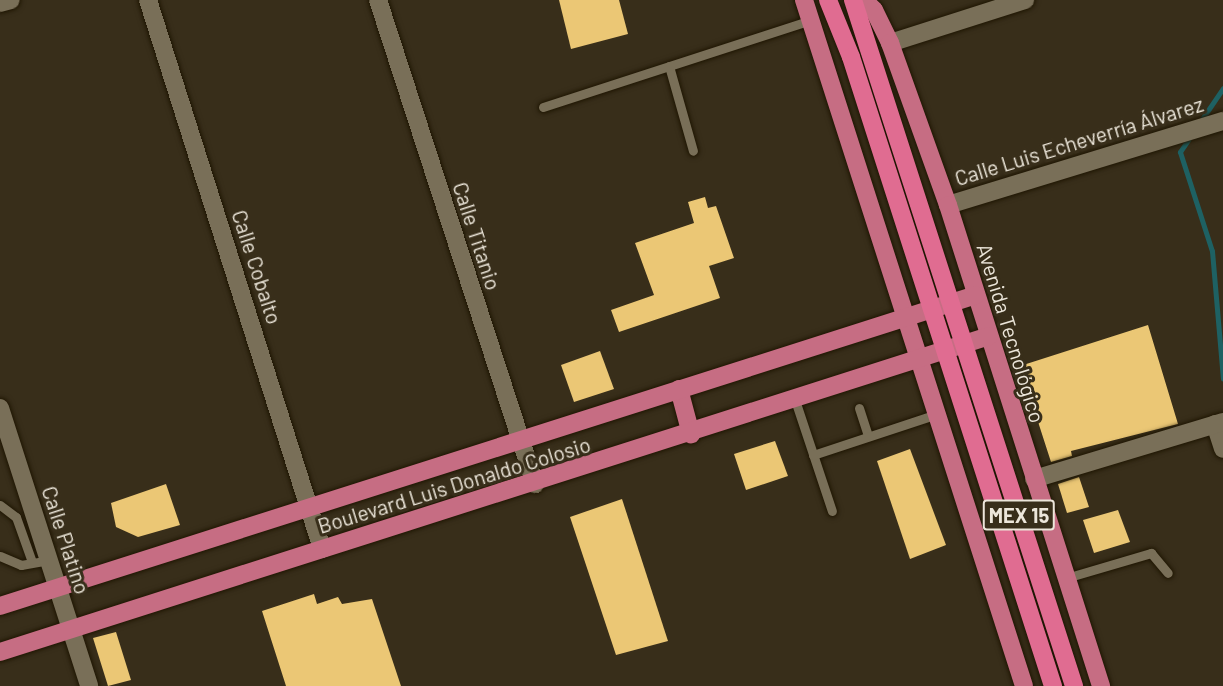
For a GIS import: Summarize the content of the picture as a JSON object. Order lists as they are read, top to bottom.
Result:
{
  "streets": {
    "highway": ["MEX 15"],
    "main road": ["Avenida Tecnológico", "Boulevard Luis Donaldo Colosio"],
    "street": [
      "Calle Luis Echeverría Álvarez",
      "Calle Titanio",
      "Calle Cobalto",
      "Calle Platino"
    ]
  },
  "crossings": [
    ["Calle Luis Echeverría Álvarez", "Avenida Tecnológico"],
    ["Calle Titanio", "Boulevard Luis Donaldo Colosio"],
    ["Calle Cobalto", "Boulevard Luis Donaldo Colosio"],
    ["Avenida Tecnológico", "Boulevard Luis Donaldo Colosio"],
    ["Boulevard Luis Donaldo Colosio", "MEX 15"],
    ["Boulevard Luis Donaldo Colosio", "Calle Platino"]
  ]
}
